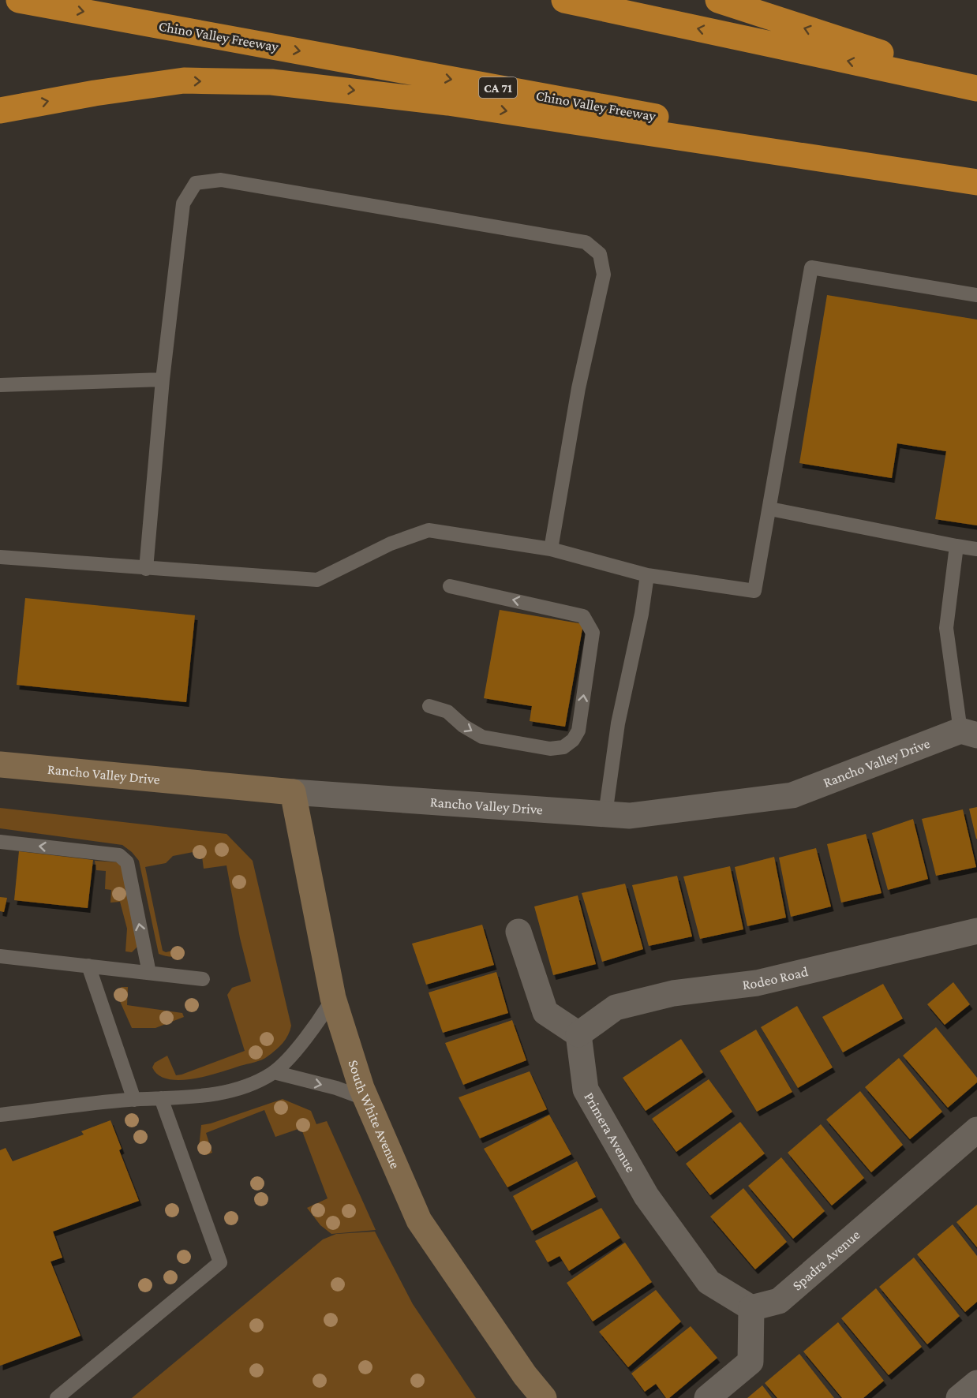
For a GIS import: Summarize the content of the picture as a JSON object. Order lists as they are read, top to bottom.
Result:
{
  "streets": {
    "highway": ["Chino Valley Freeway", "CA 71"],
    "street": [
      "Rancho Valley Drive",
      "Rodeo Road",
      "South White Avenue",
      "Primera Avenue",
      "Spadra Avenue"
    ]
  },
  "crossings": [
    ["Rancho Valley Drive", "South White Avenue"],
    ["Rodeo Road", "Primera Avenue"],
    ["Primera Avenue", "Spadra Avenue"]
  ]
}
